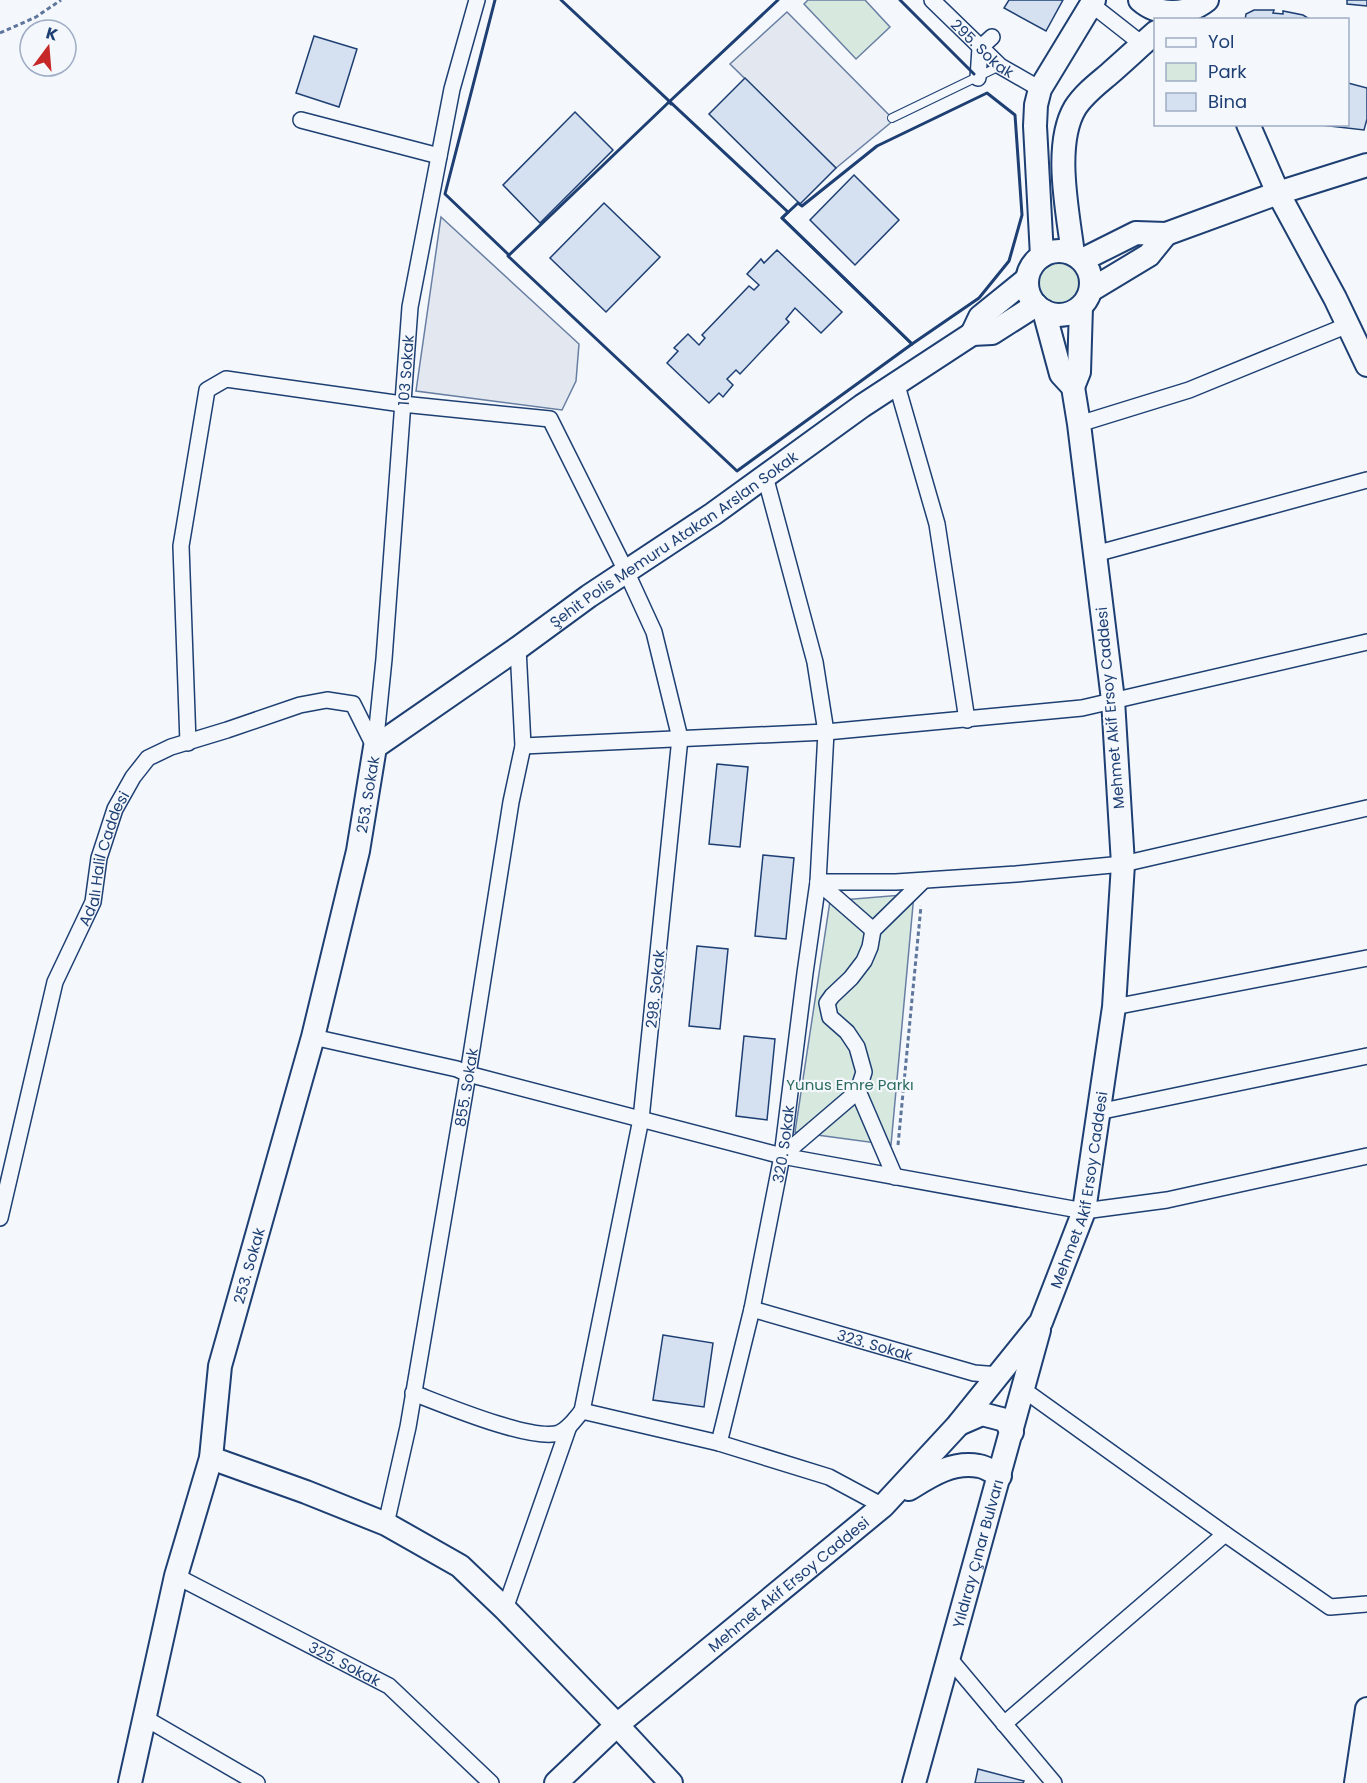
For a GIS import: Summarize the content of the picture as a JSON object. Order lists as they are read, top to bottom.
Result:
{
  "streets": {
    "street": [
      "295. Sokak",
      "103 Sokak",
      "Şehit Polis Memuru Atakan Arslan Sokak",
      "Mehmet Akif Ersoy Caddesi",
      "253. Sokak",
      "Adalı Halil Caddesi",
      "298. Sokak",
      "855. Sokak",
      "320. Sokak",
      "323. Sokak",
      "Yıldıray Çınar Bulvarı",
      "325. Sokak"
    ]
  },
  "crossings": [
    ["103 Sokak", "Şehit Polis Memuru Atakan Arslan Sokak"],
    ["103 Sokak", "253. Sokak"],
    ["103 Sokak", "Adalı Halil Caddesi"],
    ["103 Sokak", "298. Sokak"],
    ["Şehit Polis Memuru Atakan Arslan Sokak", "253. Sokak"],
    ["Şehit Polis Memuru Atakan Arslan Sokak", "Adalı Halil Caddesi"],
    ["Şehit Polis Memuru Atakan Arslan Sokak", "298. Sokak"],
    ["Şehit Polis Memuru Atakan Arslan Sokak", "855. Sokak"],
    ["Şehit Polis Memuru Atakan Arslan Sokak", "320. Sokak"],
    ["Mehmet Akif Ersoy Caddesi", "323. Sokak"],
    ["Mehmet Akif Ersoy Caddesi", "Yıldıray Çınar Bulvarı"],
    ["253. Sokak", "Adalı Halil Caddesi"],
    ["253. Sokak", "325. Sokak"],
    ["320. Sokak", "323. Sokak"]
  ],
  "parks": ["Yunus Emre Parkı"],
  "legend": ["Yol", "Park", "Bina"],
  "north": "top"
}
